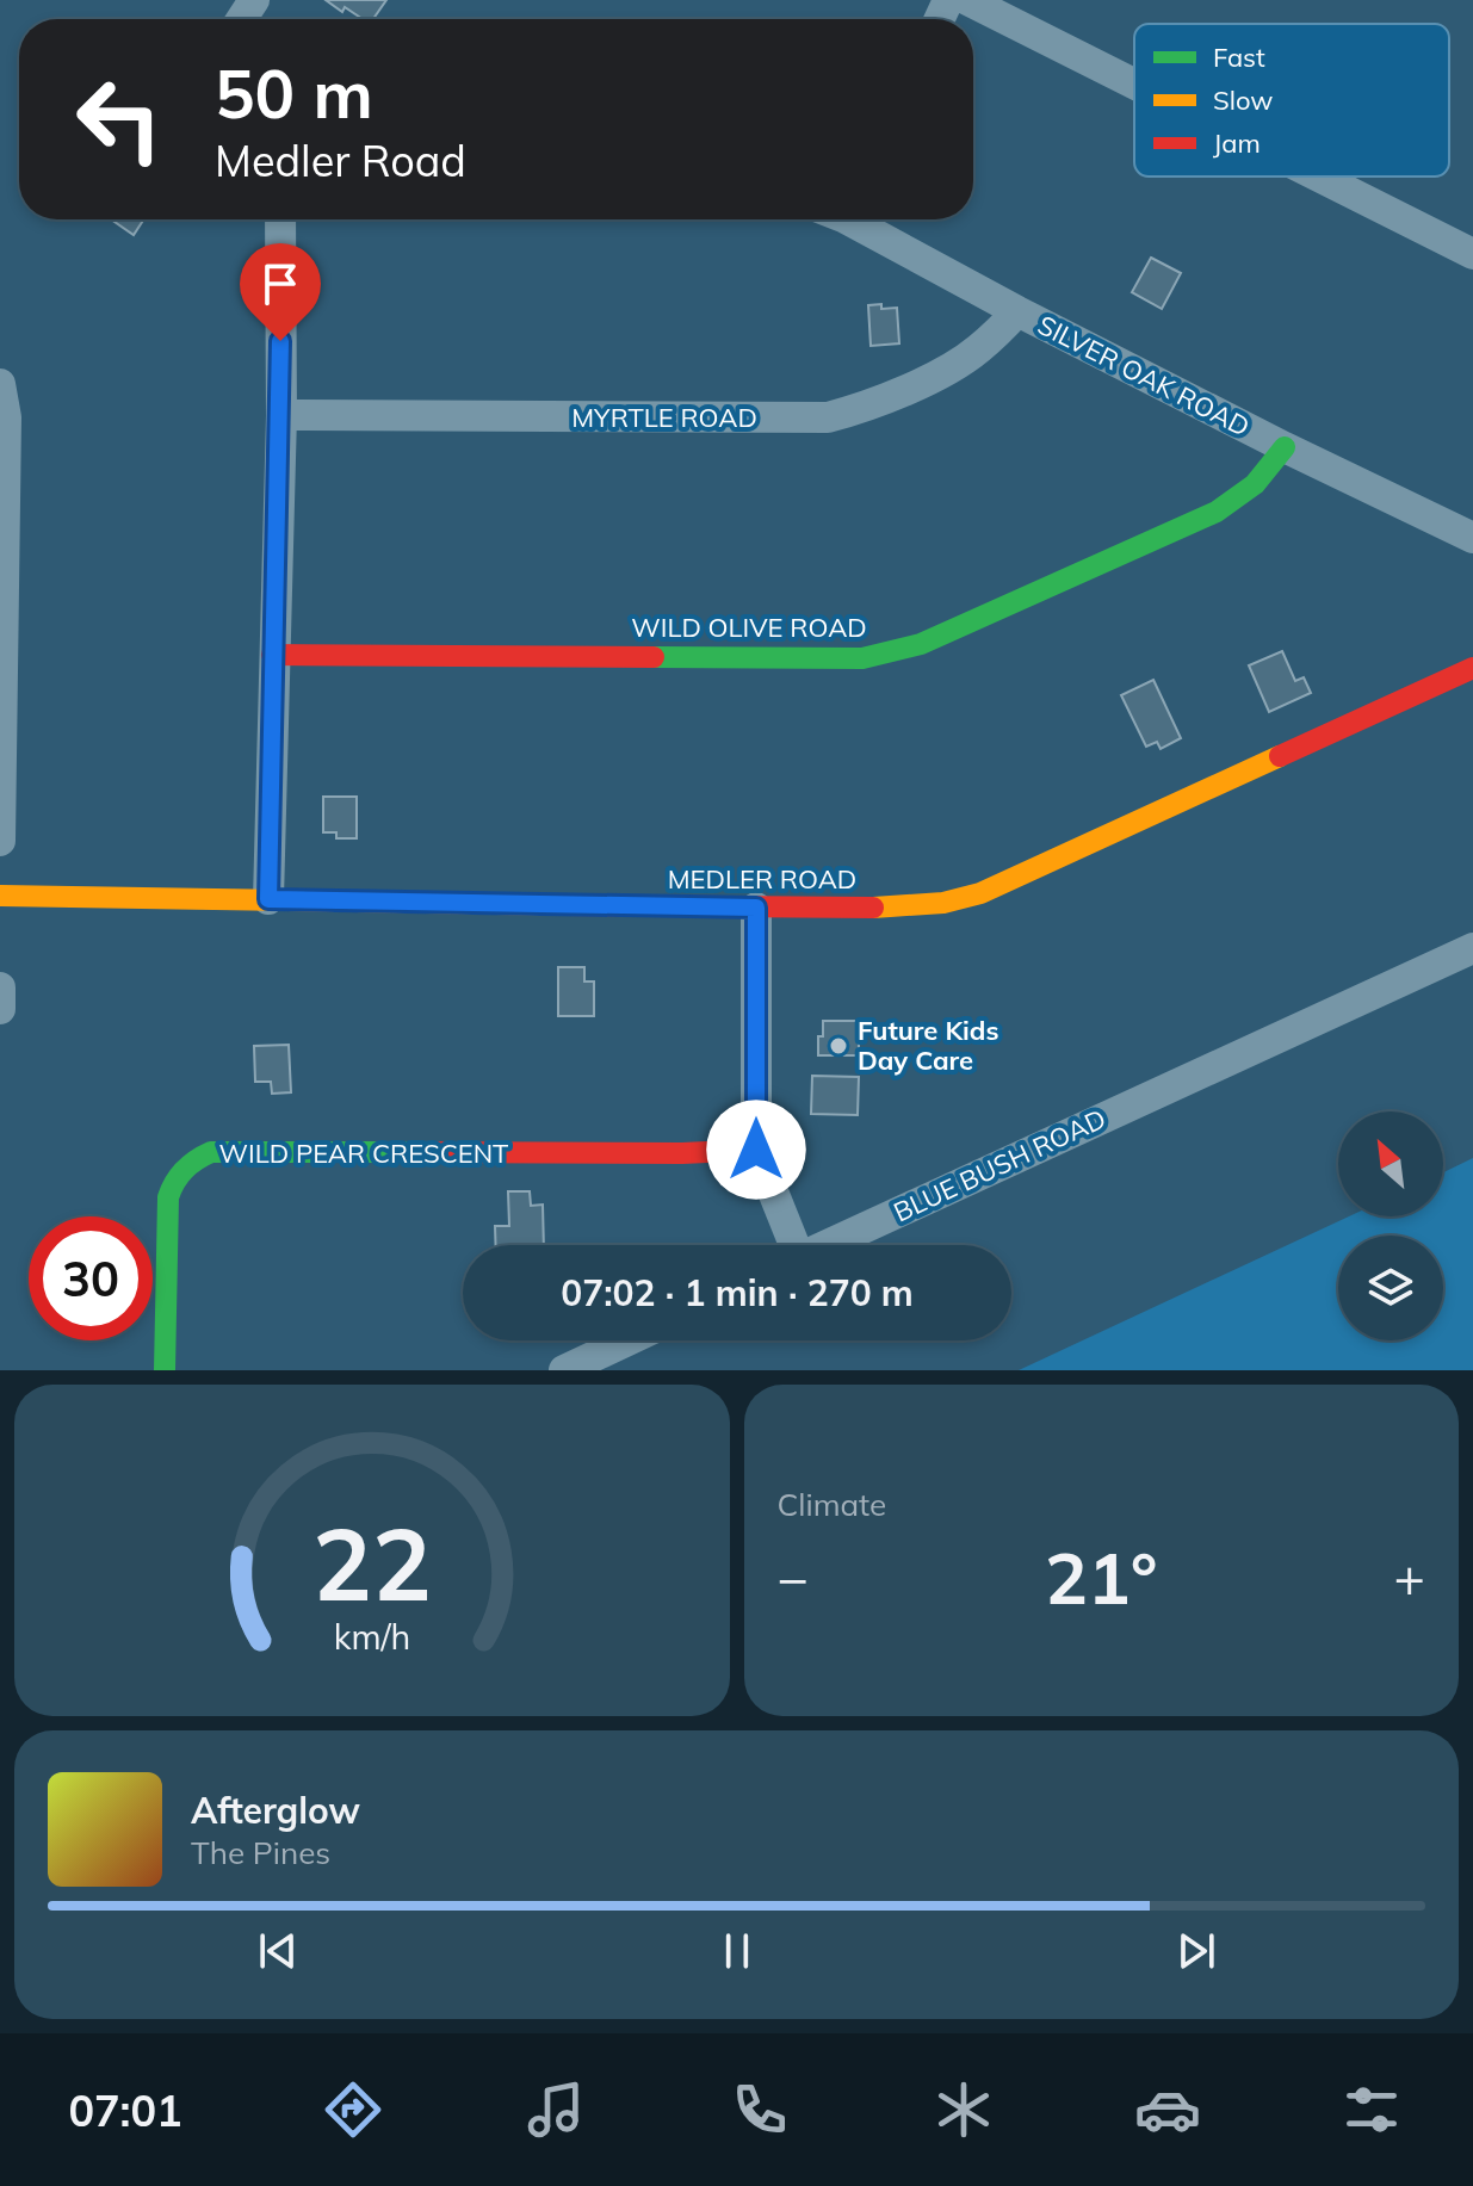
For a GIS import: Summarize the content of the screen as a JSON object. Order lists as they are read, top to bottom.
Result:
{
  "streets": {
    "street": [
      "SILVER OAK ROAD",
      "MYRTLE ROAD",
      "WILD OLIVE ROAD",
      "MEDLER ROAD",
      "WILD PEAR CRESCENT",
      "BLUE BUSH ROAD"
    ]
  },
  "crossings": [
    ["SILVER OAK ROAD", "MYRTLE ROAD"],
    ["SILVER OAK ROAD", "WILD OLIVE ROAD"],
    ["MEDLER ROAD", "BLUE BUSH ROAD"],
    ["WILD PEAR CRESCENT", "BLUE BUSH ROAD"]
  ],
  "places": ["Future Kids Day Care"],
  "legend": ["Fast", "Slow", "Jam"],
  "north": "top left",
  "page": {
    "turn": ["50 m", "Medler Road"],
    "limit": "30",
    "trip": "07:02 · 1 min · 270 m",
    "tile": "Climate",
    "heat": ["−", "21°", "+"],
    "song": ["Afterglow", "The Pines"],
    "tabs": "07:01",
    "gauge": ["22", "km/h"]
  }
}
